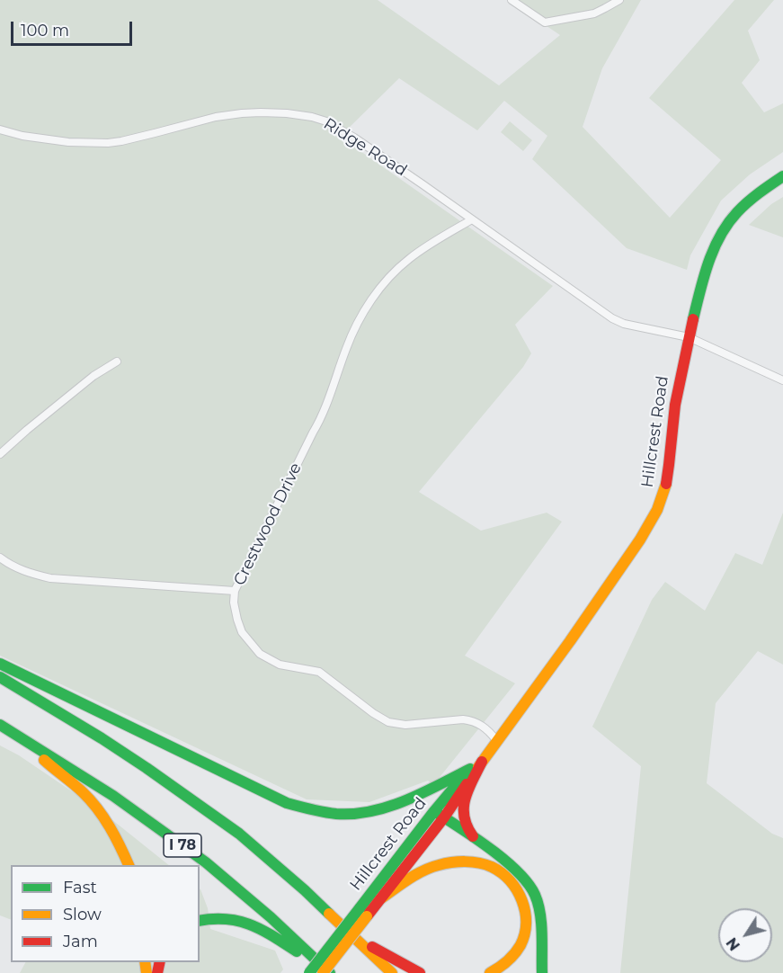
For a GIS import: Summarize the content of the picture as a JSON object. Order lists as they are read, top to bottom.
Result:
{
  "streets": {
    "main road": ["Hillcrest Road", "I 78"],
    "street": ["Ridge Road", "Crestwood Drive"]
  },
  "crossings": [
    ["Ridge Road", "Hillcrest Road"],
    ["Ridge Road", "Crestwood Drive"],
    ["Hillcrest Road", "Crestwood Drive"]
  ],
  "legend": ["Fast", "Slow", "Jam"],
  "scale_bar": "100 m",
  "north": "bottom left"
}
